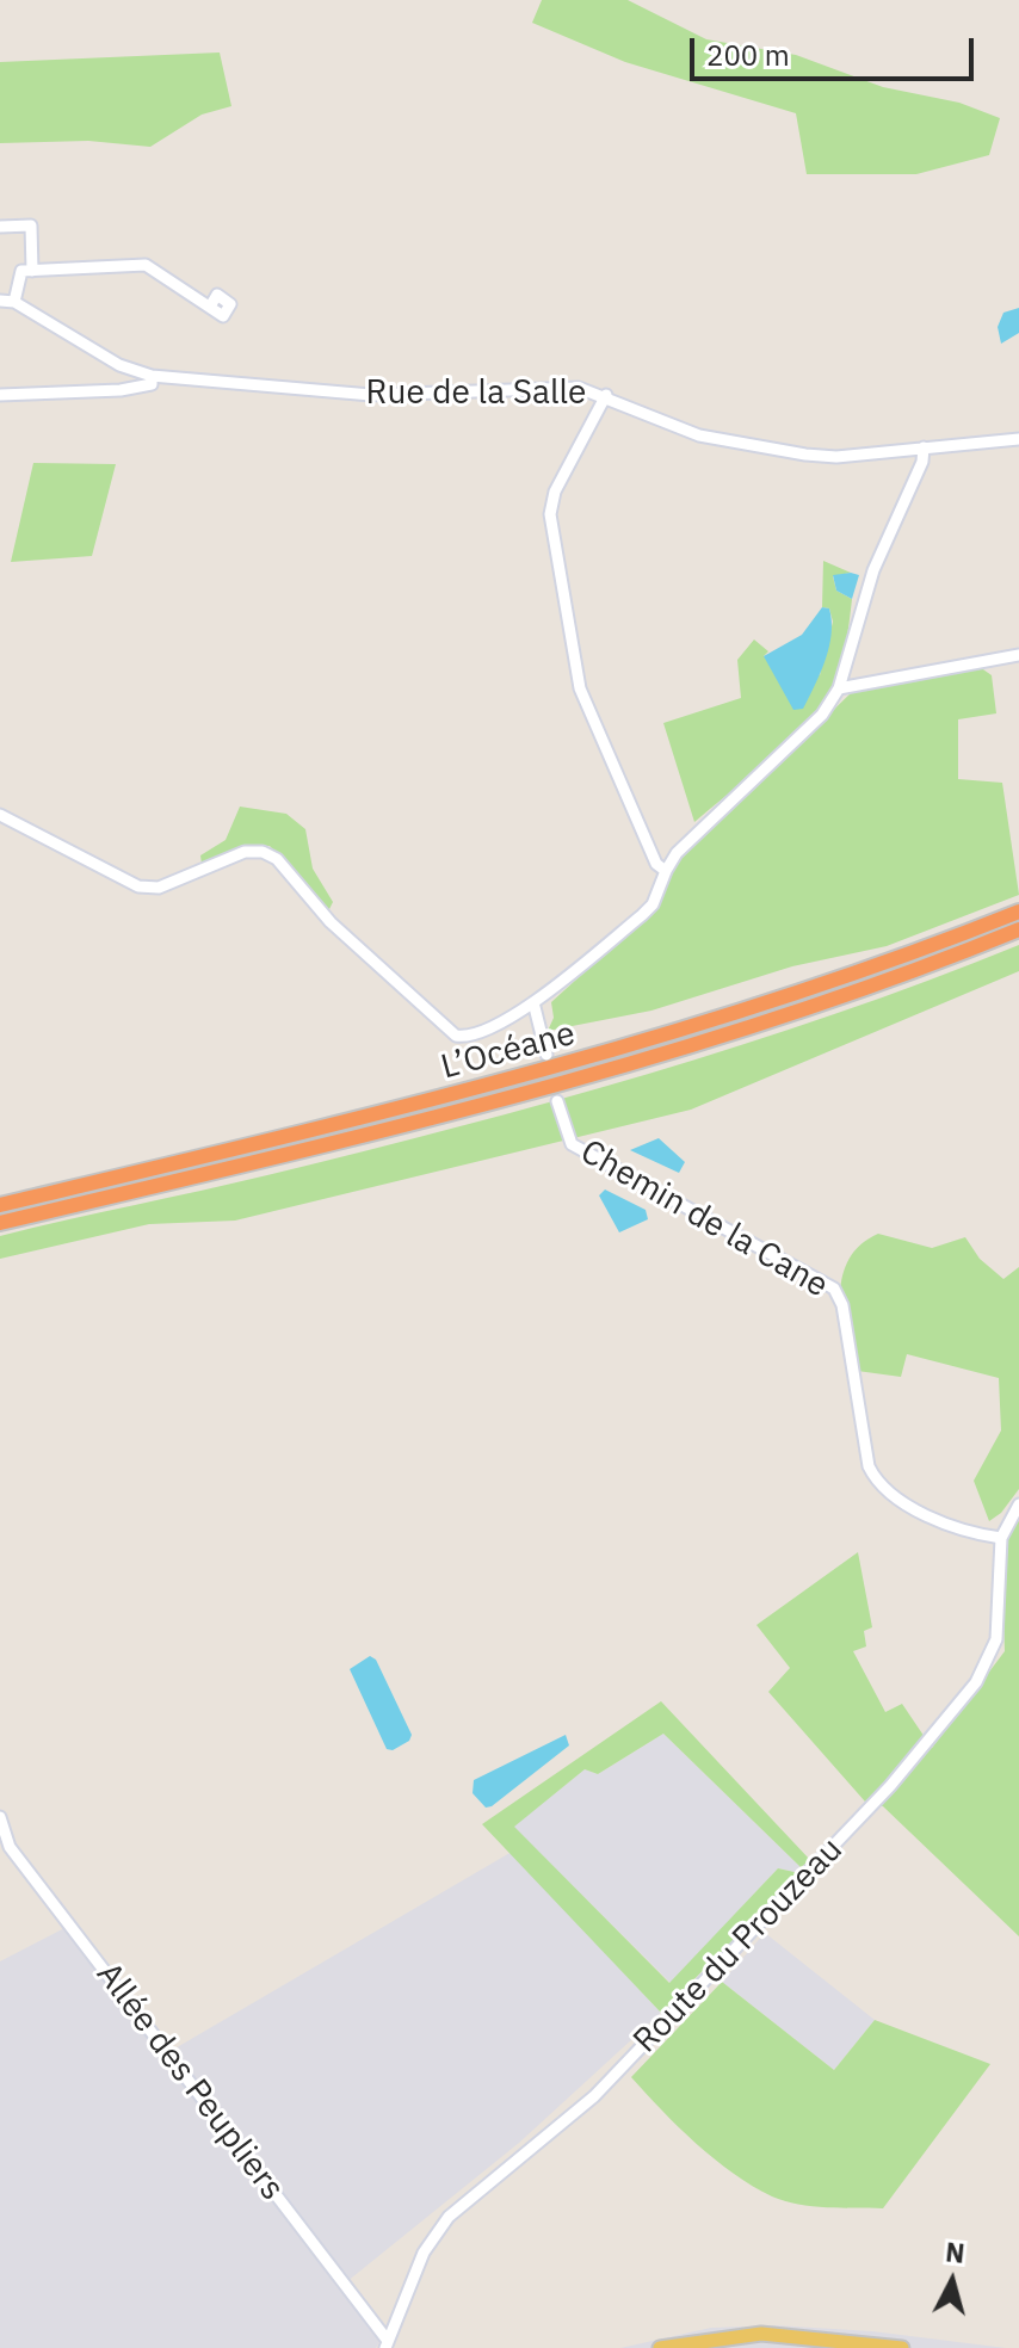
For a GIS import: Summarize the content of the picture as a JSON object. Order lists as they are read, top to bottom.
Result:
{
  "streets": {
    "highway": ["L’Océane"],
    "street": [
      "Rue de la Salle",
      "Chemin de la Cane",
      "Route du Prouzeau",
      "Allée des Peupliers"
    ]
  },
  "crossings": [
    ["Chemin de la Cane", "Route du Prouzeau"],
    ["Route du Prouzeau", "Allée des Peupliers"]
  ],
  "scale_bar": "200 m",
  "north": "top"
}
